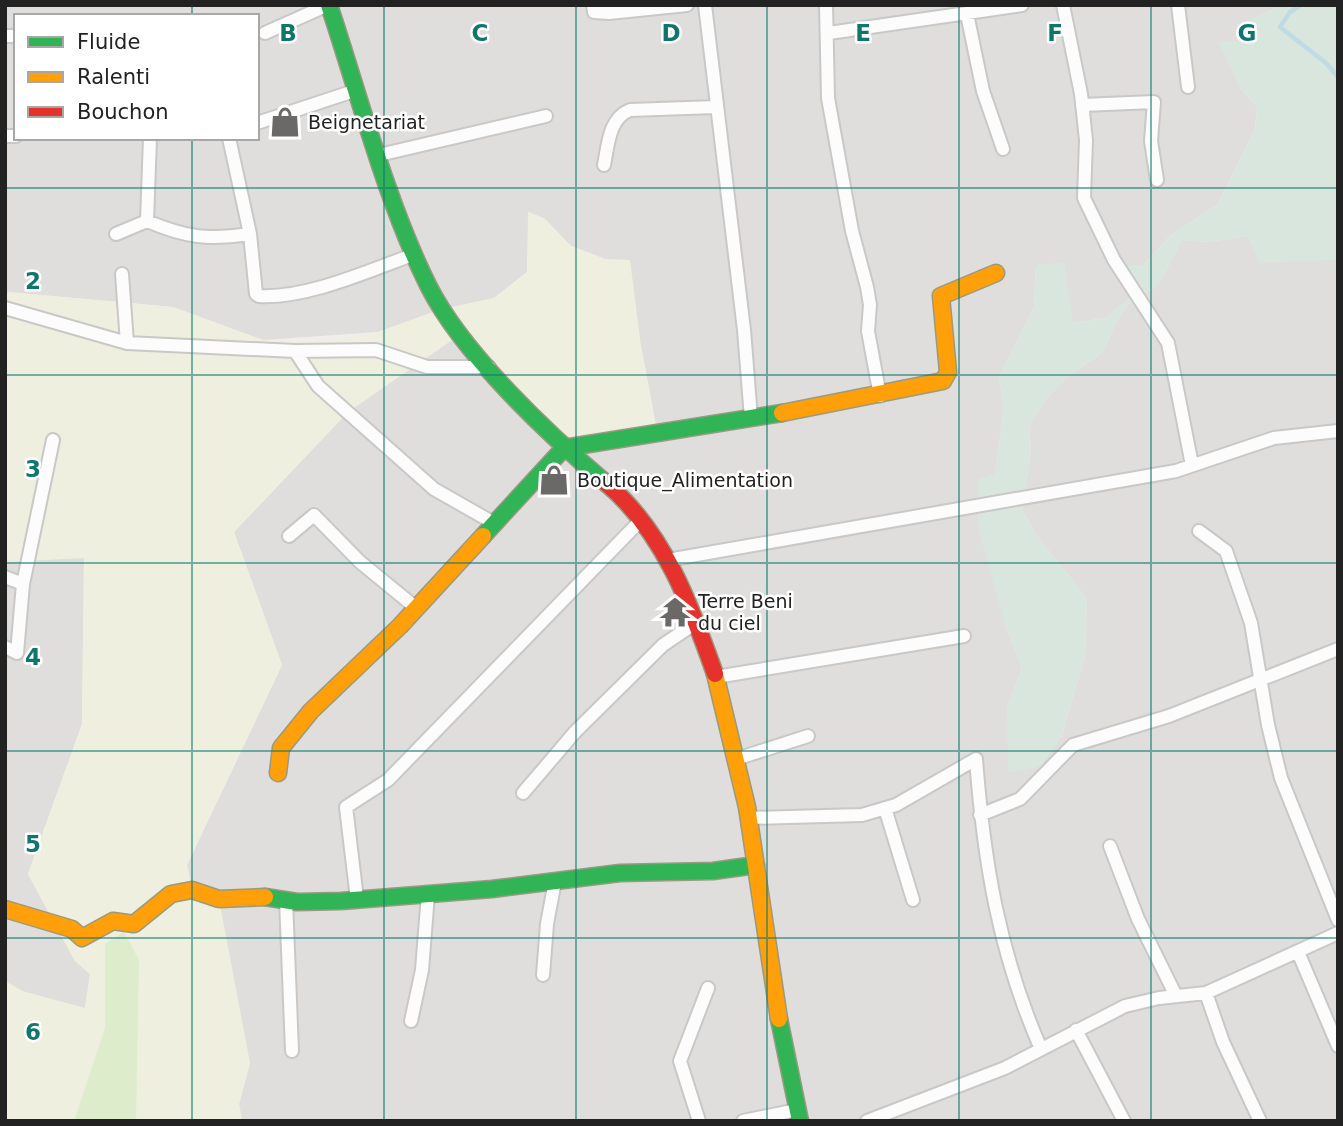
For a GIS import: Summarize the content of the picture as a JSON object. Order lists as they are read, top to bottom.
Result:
{
  "places": {
    "shop": ["Beignetariat", "Boutique_Alimentation"],
    "temple": ["Terre Beni du ciel"]
  },
  "legend": ["Fluide", "Ralenti", "Bouchon"],
  "grid": {
    "columns": [
      "B",
      "C",
      "D",
      "E",
      "F",
      "G"
    ],
    "rows": [
      "2",
      "3",
      "4",
      "5",
      "6"
    ]
  }
}
